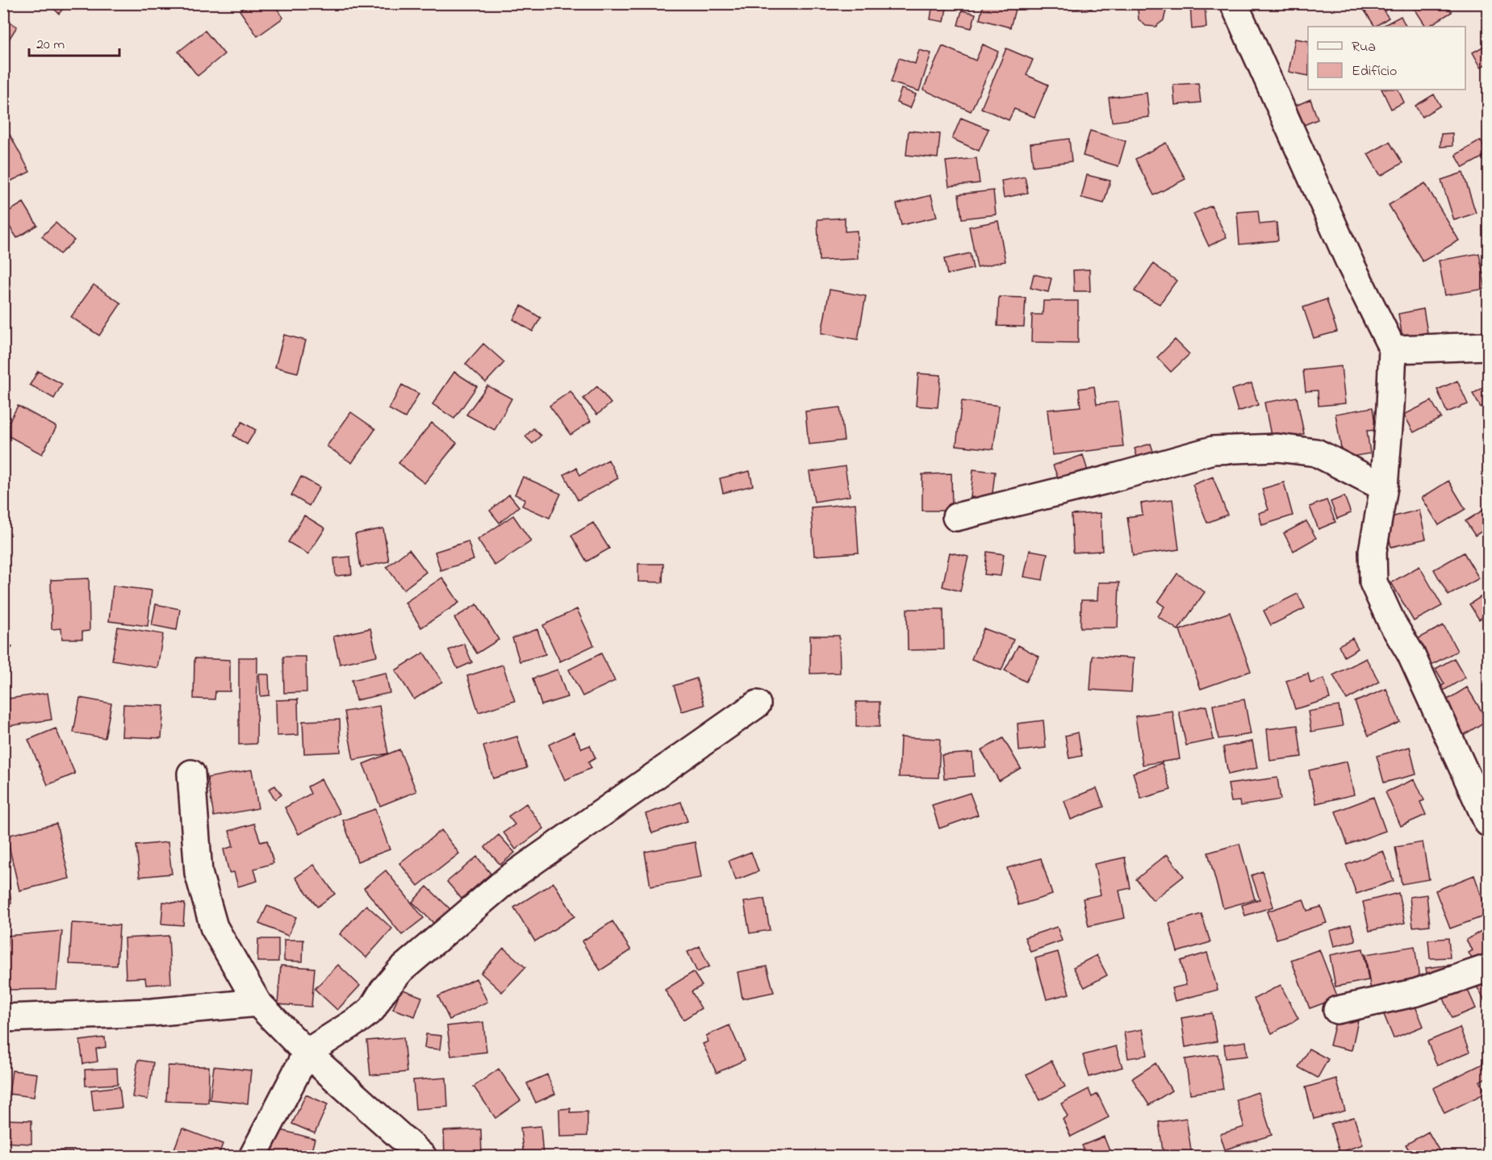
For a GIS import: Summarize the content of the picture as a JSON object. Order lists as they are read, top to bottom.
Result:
{
  "legend": ["Rua", "Edifício"],
  "scale_bar": "20 m"
}
